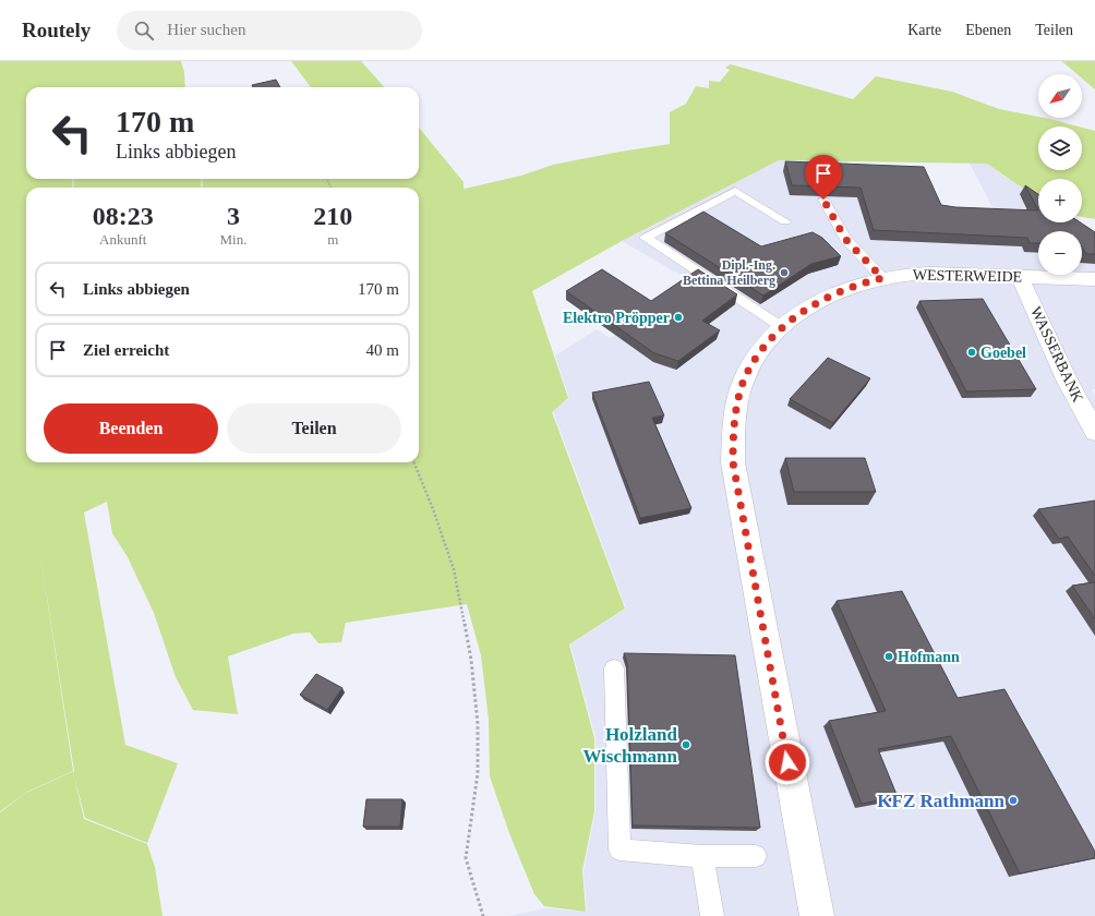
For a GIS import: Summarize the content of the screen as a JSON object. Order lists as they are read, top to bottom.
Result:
{
  "streets": {
    "street": ["WESTERWEIDE", "WASSERBANK"]
  },
  "crossings": [
    ["WESTERWEIDE", "WASSERBANK"]
  ],
  "places": [
    "Dipl.-Ing. Bettina Heilberg",
    "Elektro Pröpper",
    "Goebel",
    "Hofmann",
    "Holzland Wischmann",
    "KFZ Rathmann"
  ],
  "north": "bottom left",
  "page": {
    "header": "Routely",
    "search": "Hier suchen",
    "nav": ["Karte", "Ebenen", "Teilen"],
    "map_buttons": ["+", "−"],
    "turn": ["170 m", "Links abbiegen"],
    "eta": [
      "08:23",
      "Ankunft",
      "3",
      "Min.",
      "210",
      "m"
    ],
    "list": [
      {
        "name": "Links abbiegen",
        "value": "170 m"
      },
      {
        "name": "Ziel erreicht",
        "value": "40 m"
      }
    ],
    "buttons": ["Beenden", "Teilen"]
  }
}
